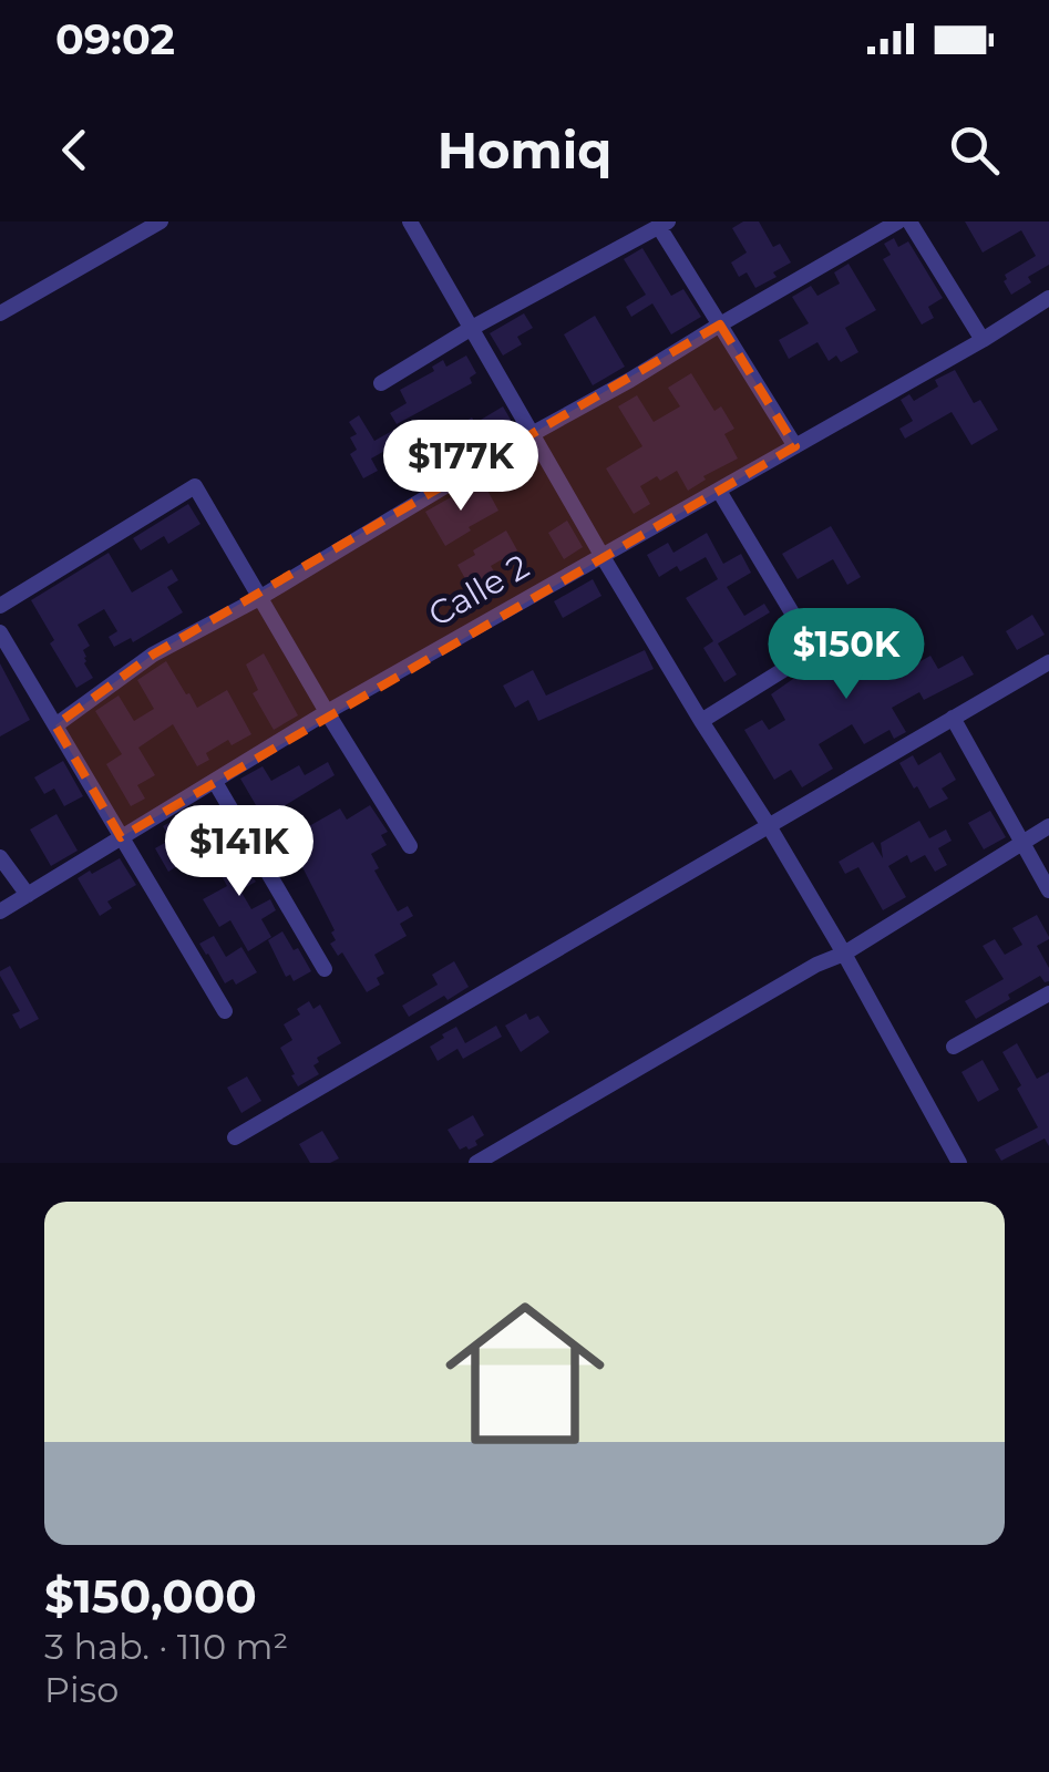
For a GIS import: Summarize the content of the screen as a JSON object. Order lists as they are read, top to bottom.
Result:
{
  "streets": {
    "street": ["Calle 2"]
  },
  "page": {
    "status": "09:02",
    "header": "Homiq",
    "price": ["$177K", "$150K", "$141K"],
    "list": [
      {
        "name": "$150,000",
        "note": "3 hab. · 110 m² · Piso"
      }
    ]
  }
}
